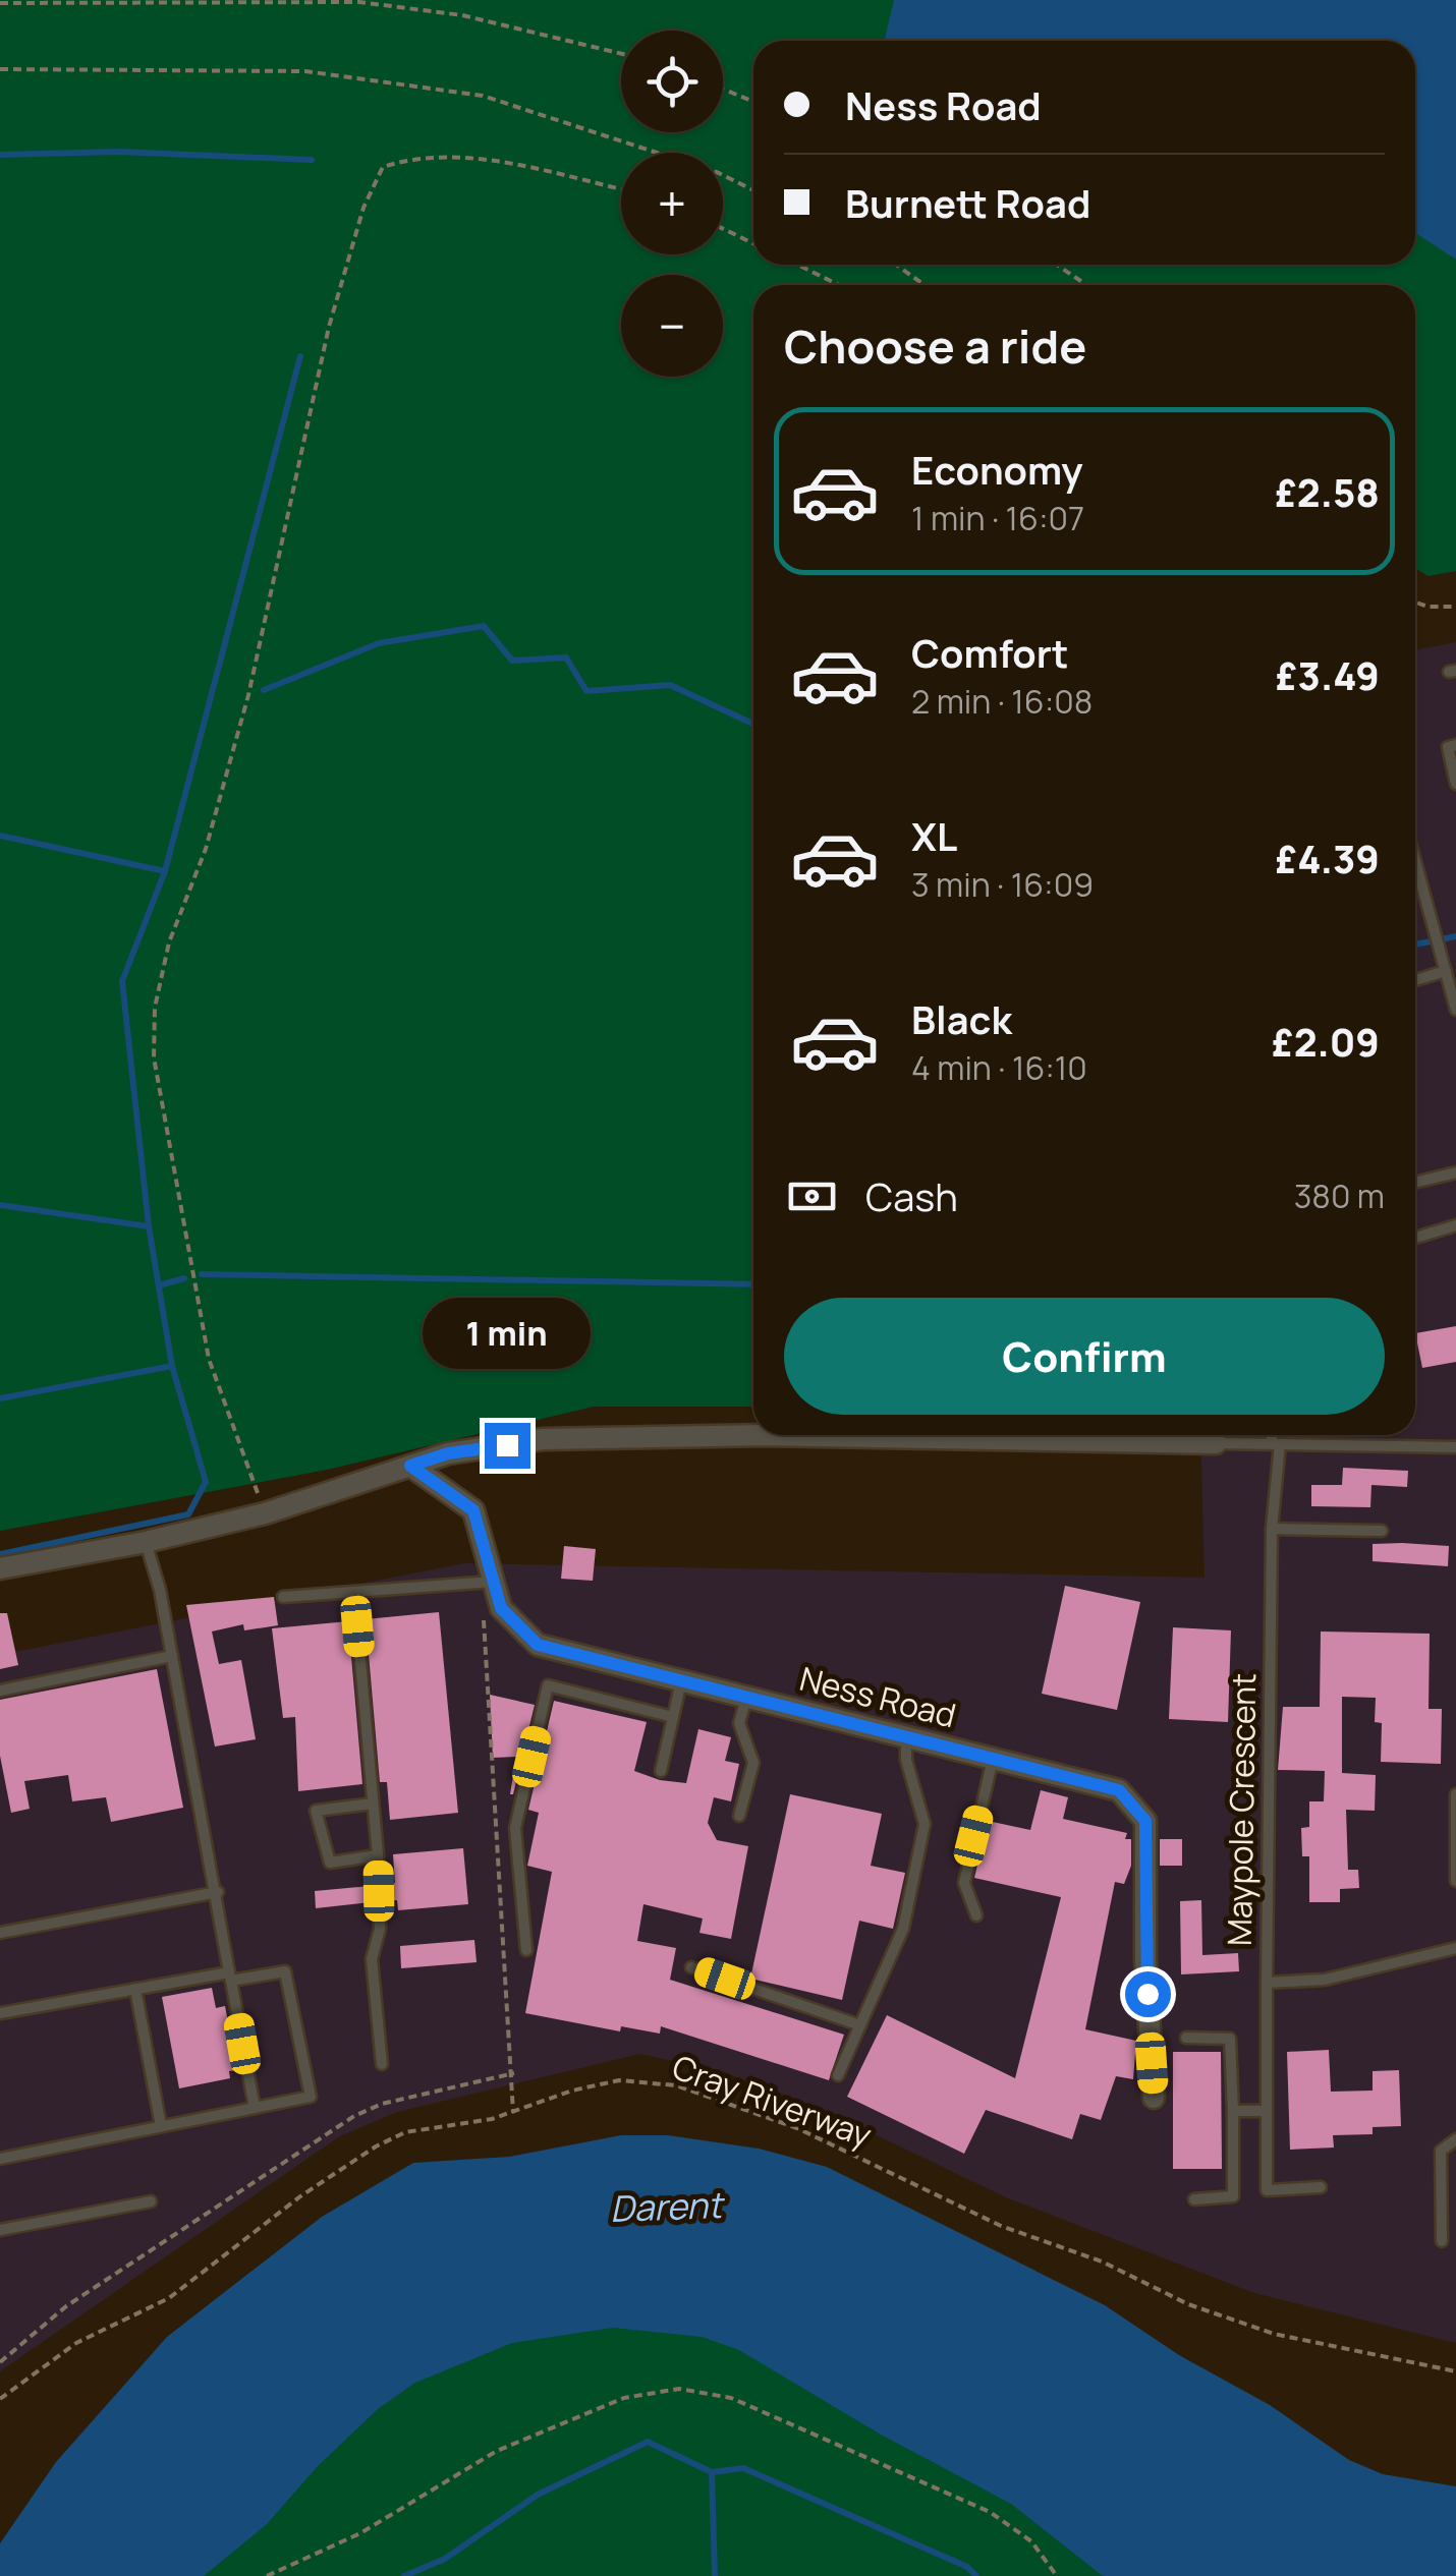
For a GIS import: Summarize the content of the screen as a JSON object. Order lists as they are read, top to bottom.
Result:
{
  "streets": {
    "street": ["Ness Road"],
    "lane": ["Maypole Crescent"],
    "path": ["Cray Riverway"]
  },
  "water": ["Darent"],
  "page": {
    "map_buttons": ["+", "−"],
    "banner": ["Ness Road", "Burnett Road"],
    "heading": "Choose a ride",
    "list": [
      {
        "name": "Economy",
        "note": "1 min · 16:07",
        "value": "£2.58"
      },
      {
        "name": "Comfort",
        "note": "2 min · 16:08",
        "value": "£3.49"
      },
      {
        "name": "XL",
        "note": "3 min · 16:09",
        "value": "£4.39"
      },
      {
        "name": "Black",
        "note": "4 min · 16:10",
        "value": "£2.09"
      }
    ],
    "pay": ["Cash", "380 m"],
    "buttons": "Confirm",
    "bubble": "1 min"
  }
}
